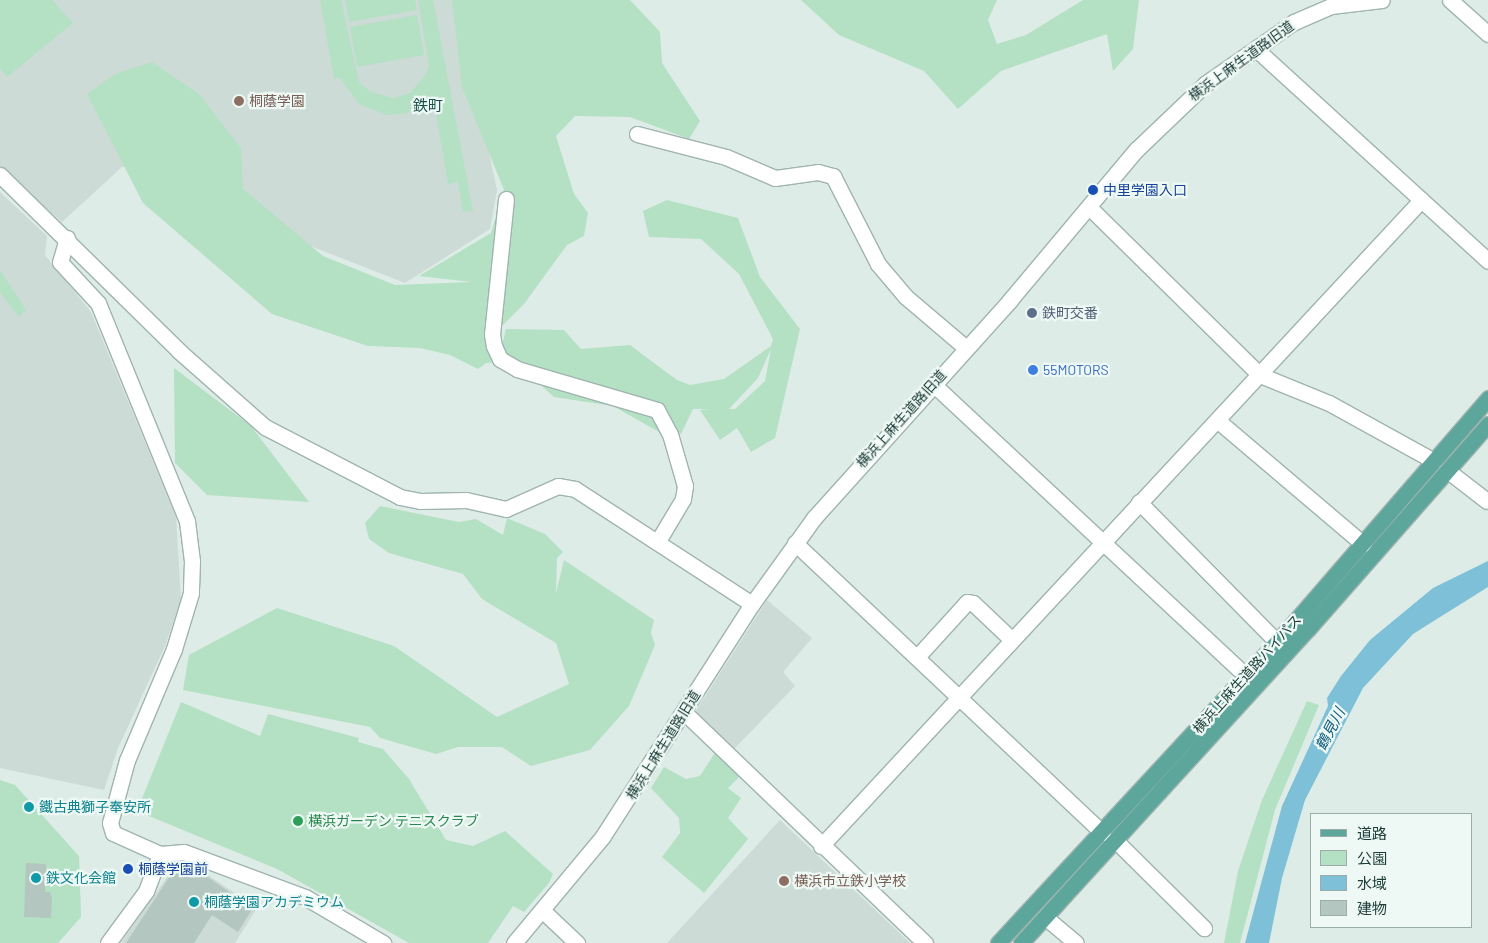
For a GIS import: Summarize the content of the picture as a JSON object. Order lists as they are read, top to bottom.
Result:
{
  "streets": {
    "main road": ["横浜上麻生道路バイパス"],
    "street": ["横浜上麻生道路旧道"]
  },
  "districts": ["鉄町"],
  "water": ["鶴見川"],
  "places": [
    "桐蔭学園",
    "中里学園入口",
    "鉄町交番",
    "55MOTORS",
    "鐵古典獅子奉安所",
    "横浜ガーデン テニスクラブ",
    "桐蔭学園前",
    "鉄文化会館",
    "横浜市立鉄小学校",
    "桐蔭学園アカデミウム"
  ],
  "legend": [
    "道路",
    "公園",
    "水域",
    "建物"
  ]
}
